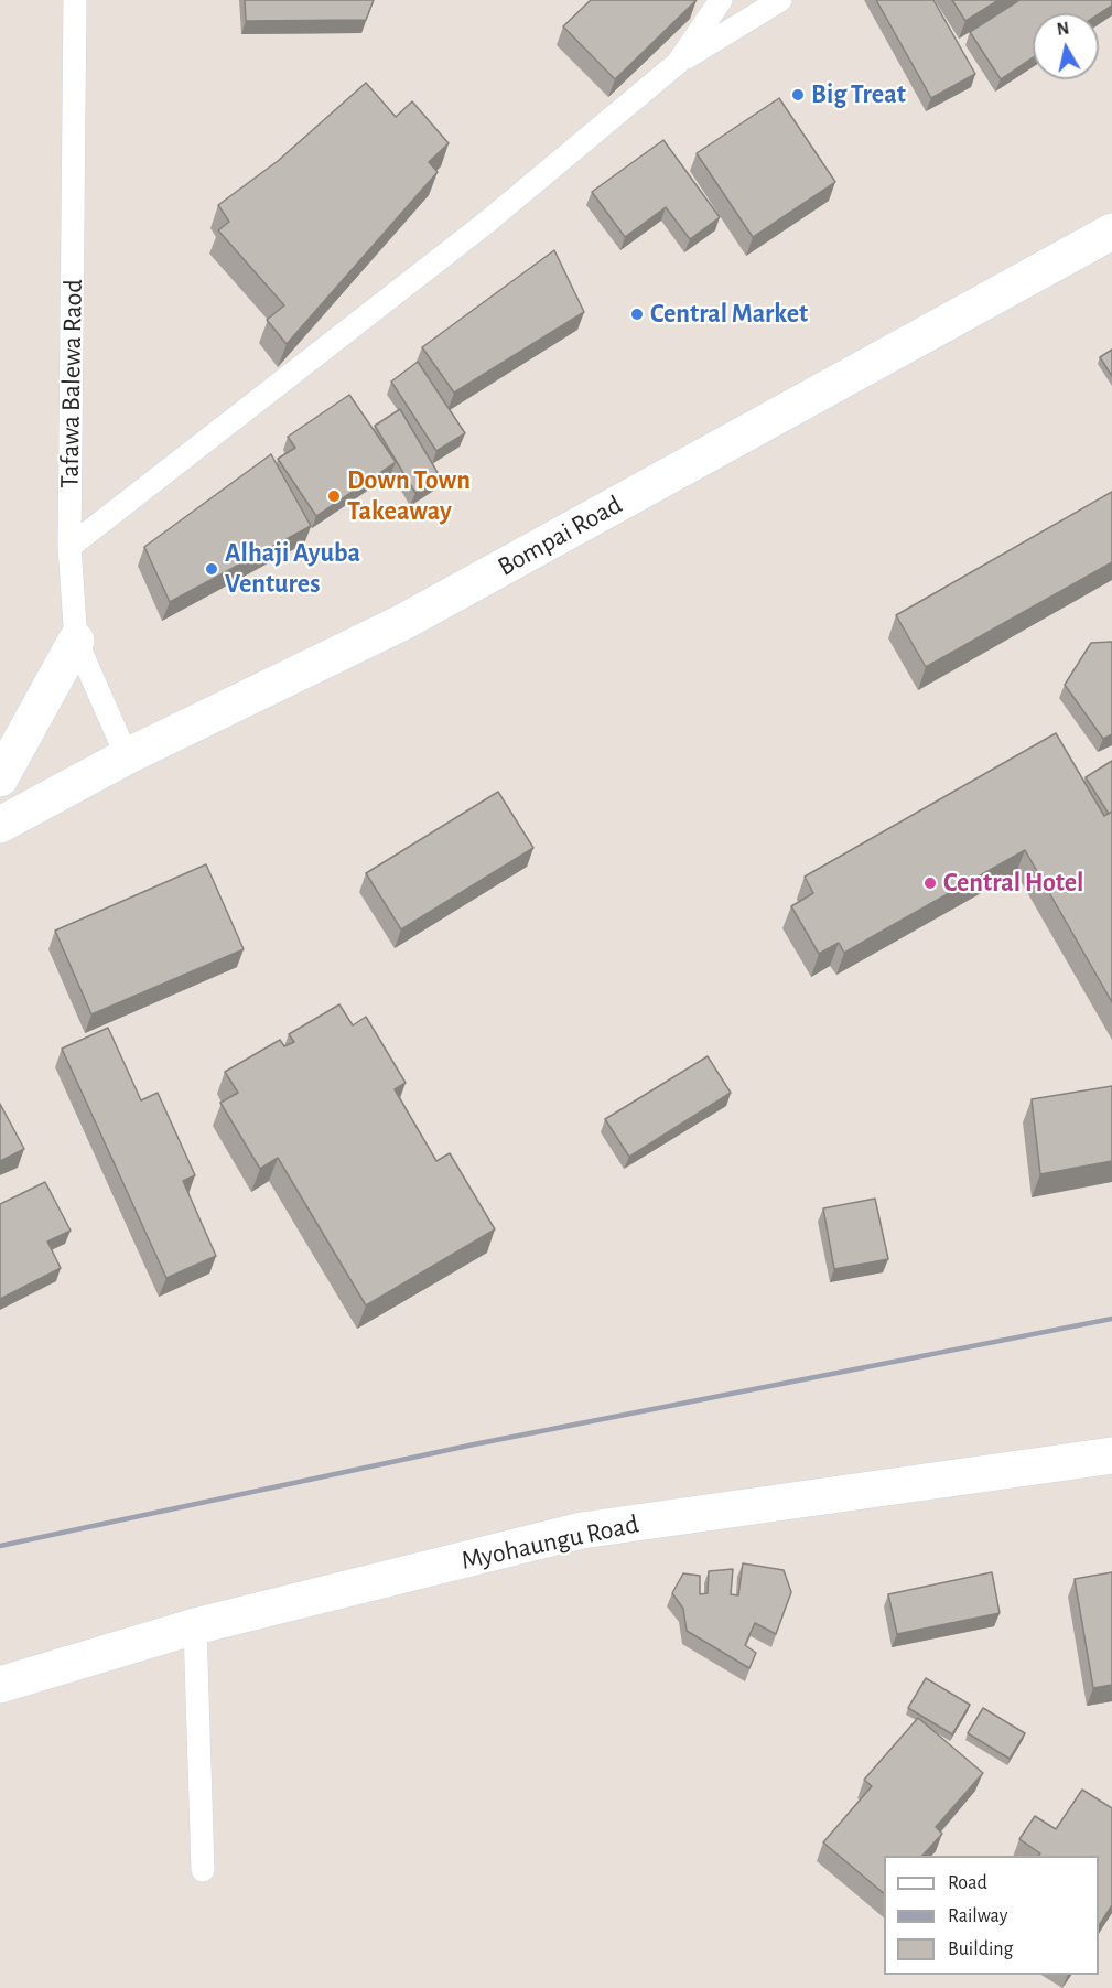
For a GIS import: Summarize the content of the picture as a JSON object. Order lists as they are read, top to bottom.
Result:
{
  "streets": {
    "main road": ["Bompai Road", "Myohaungu Road"],
    "lane": ["Tafawa Balewa Raod"]
  },
  "crossings": [
    ["Tafawa Balewa Raod", "Bompai Road"]
  ],
  "places": [
    "Big Treat",
    "Central Market",
    "Down Town Takeaway",
    "Alhaji Ayuba Ventures",
    "Central Hotel"
  ],
  "legend": ["Road", "Railway", "Building"],
  "north": "top"
}
